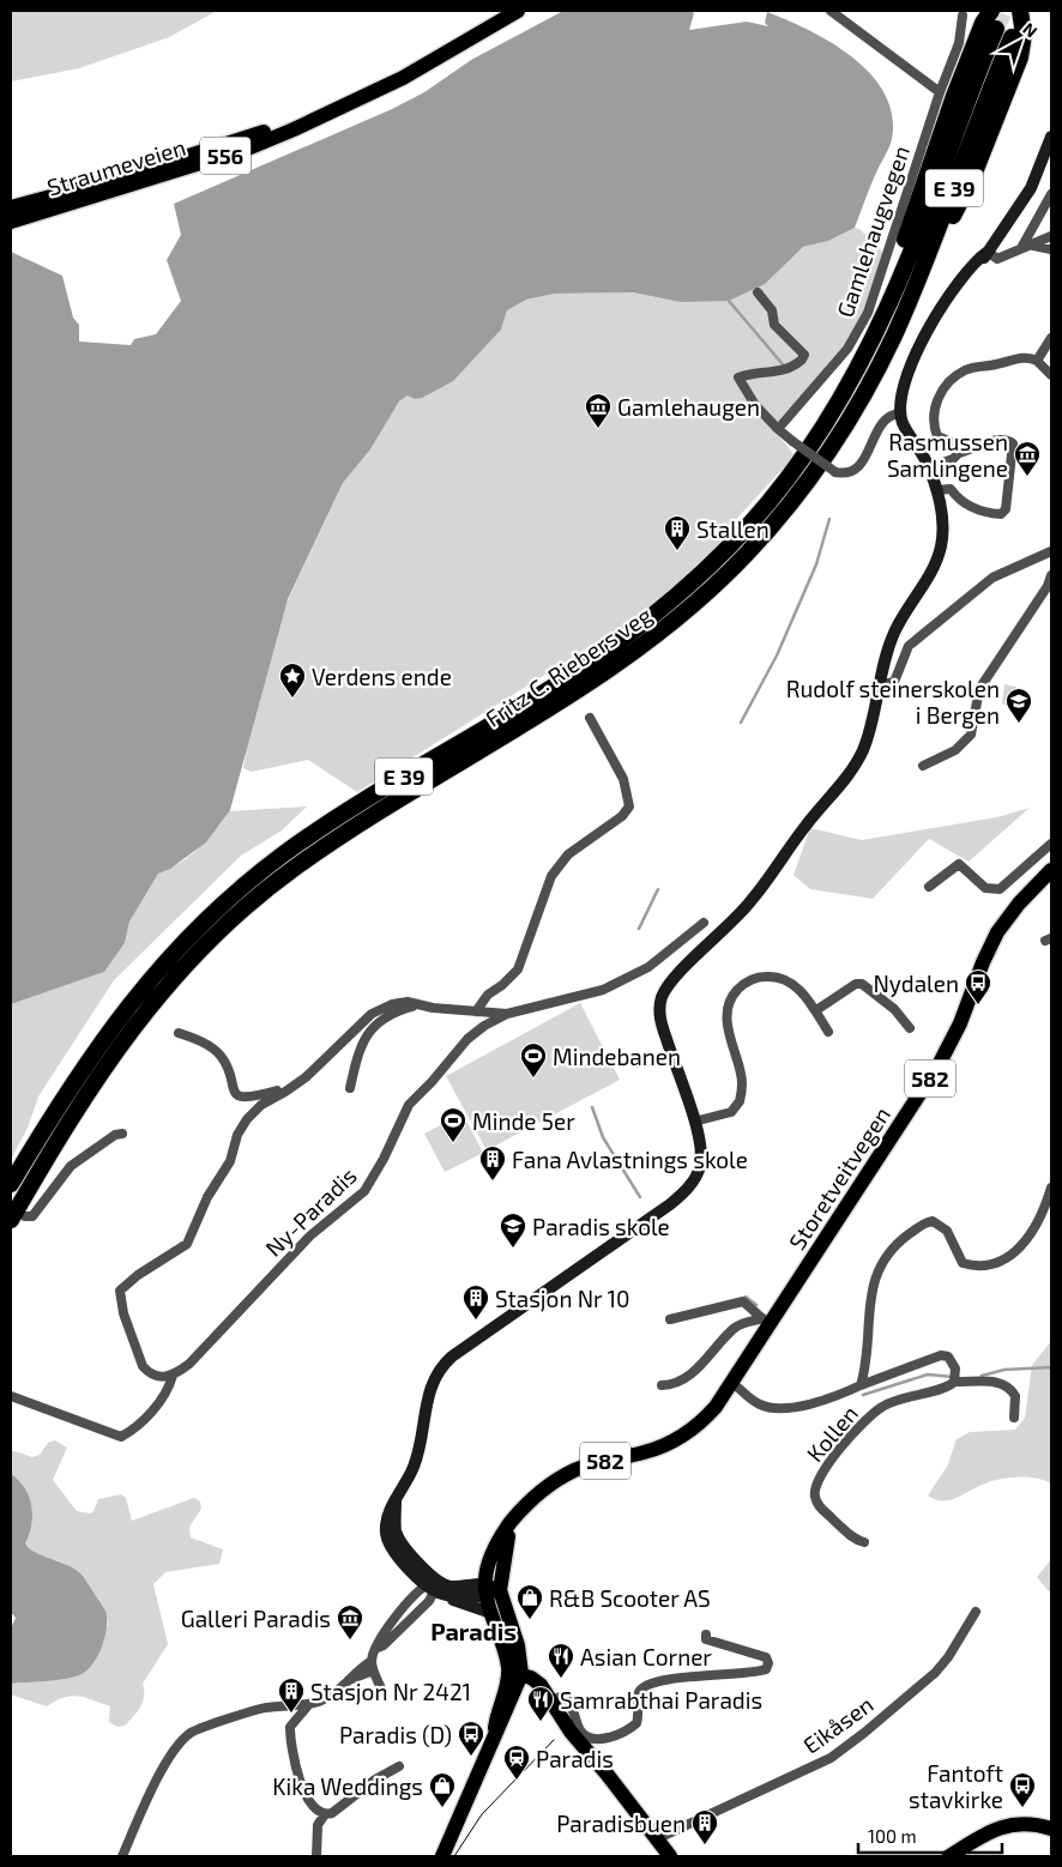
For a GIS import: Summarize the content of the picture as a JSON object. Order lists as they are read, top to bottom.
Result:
{
  "streets": {
    "highway": ["E 39", "Fritz C. Riebers veg"],
    "main road": [
      "556",
      "Straumeveien",
      "582",
      "Storetveitvegen"
    ],
    "street": [
      "Gamlehaugvegen",
      "Ny-Paradis",
      "Kollen",
      "Eikåsen"
    ]
  },
  "crossings": [
    ["E 39", "Fritz C. Riebers veg"]
  ],
  "districts": ["Paradis"],
  "places": {
    "museum": ["Gamlehaugen", "Rasmussen Samlingene", "Galleri Paradis"],
    "building": [
      "Stallen",
      "Fana Avlastnings skole",
      "Stasjon Nr 10",
      "Stasjon Nr 2421",
      "Paradisbuen"
    ],
    "place": ["Verdens ende"],
    "school or university": ["Rudolf steinerskolen i Bergen", "Paradis skole"],
    "bus stop": ["Nydalen", "Paradis (D)", "Fantoft stavkirke"],
    "sports": ["Mindebanen", "Minde 5er"],
    "shop": ["R&B Scooter AS", "Kika Weddings"],
    "restaurant": ["Asian Corner", "Samrabthai Paradis"],
    "station": ["Paradis"]
  },
  "scale_bar": "100 m",
  "north": "top right"
}
